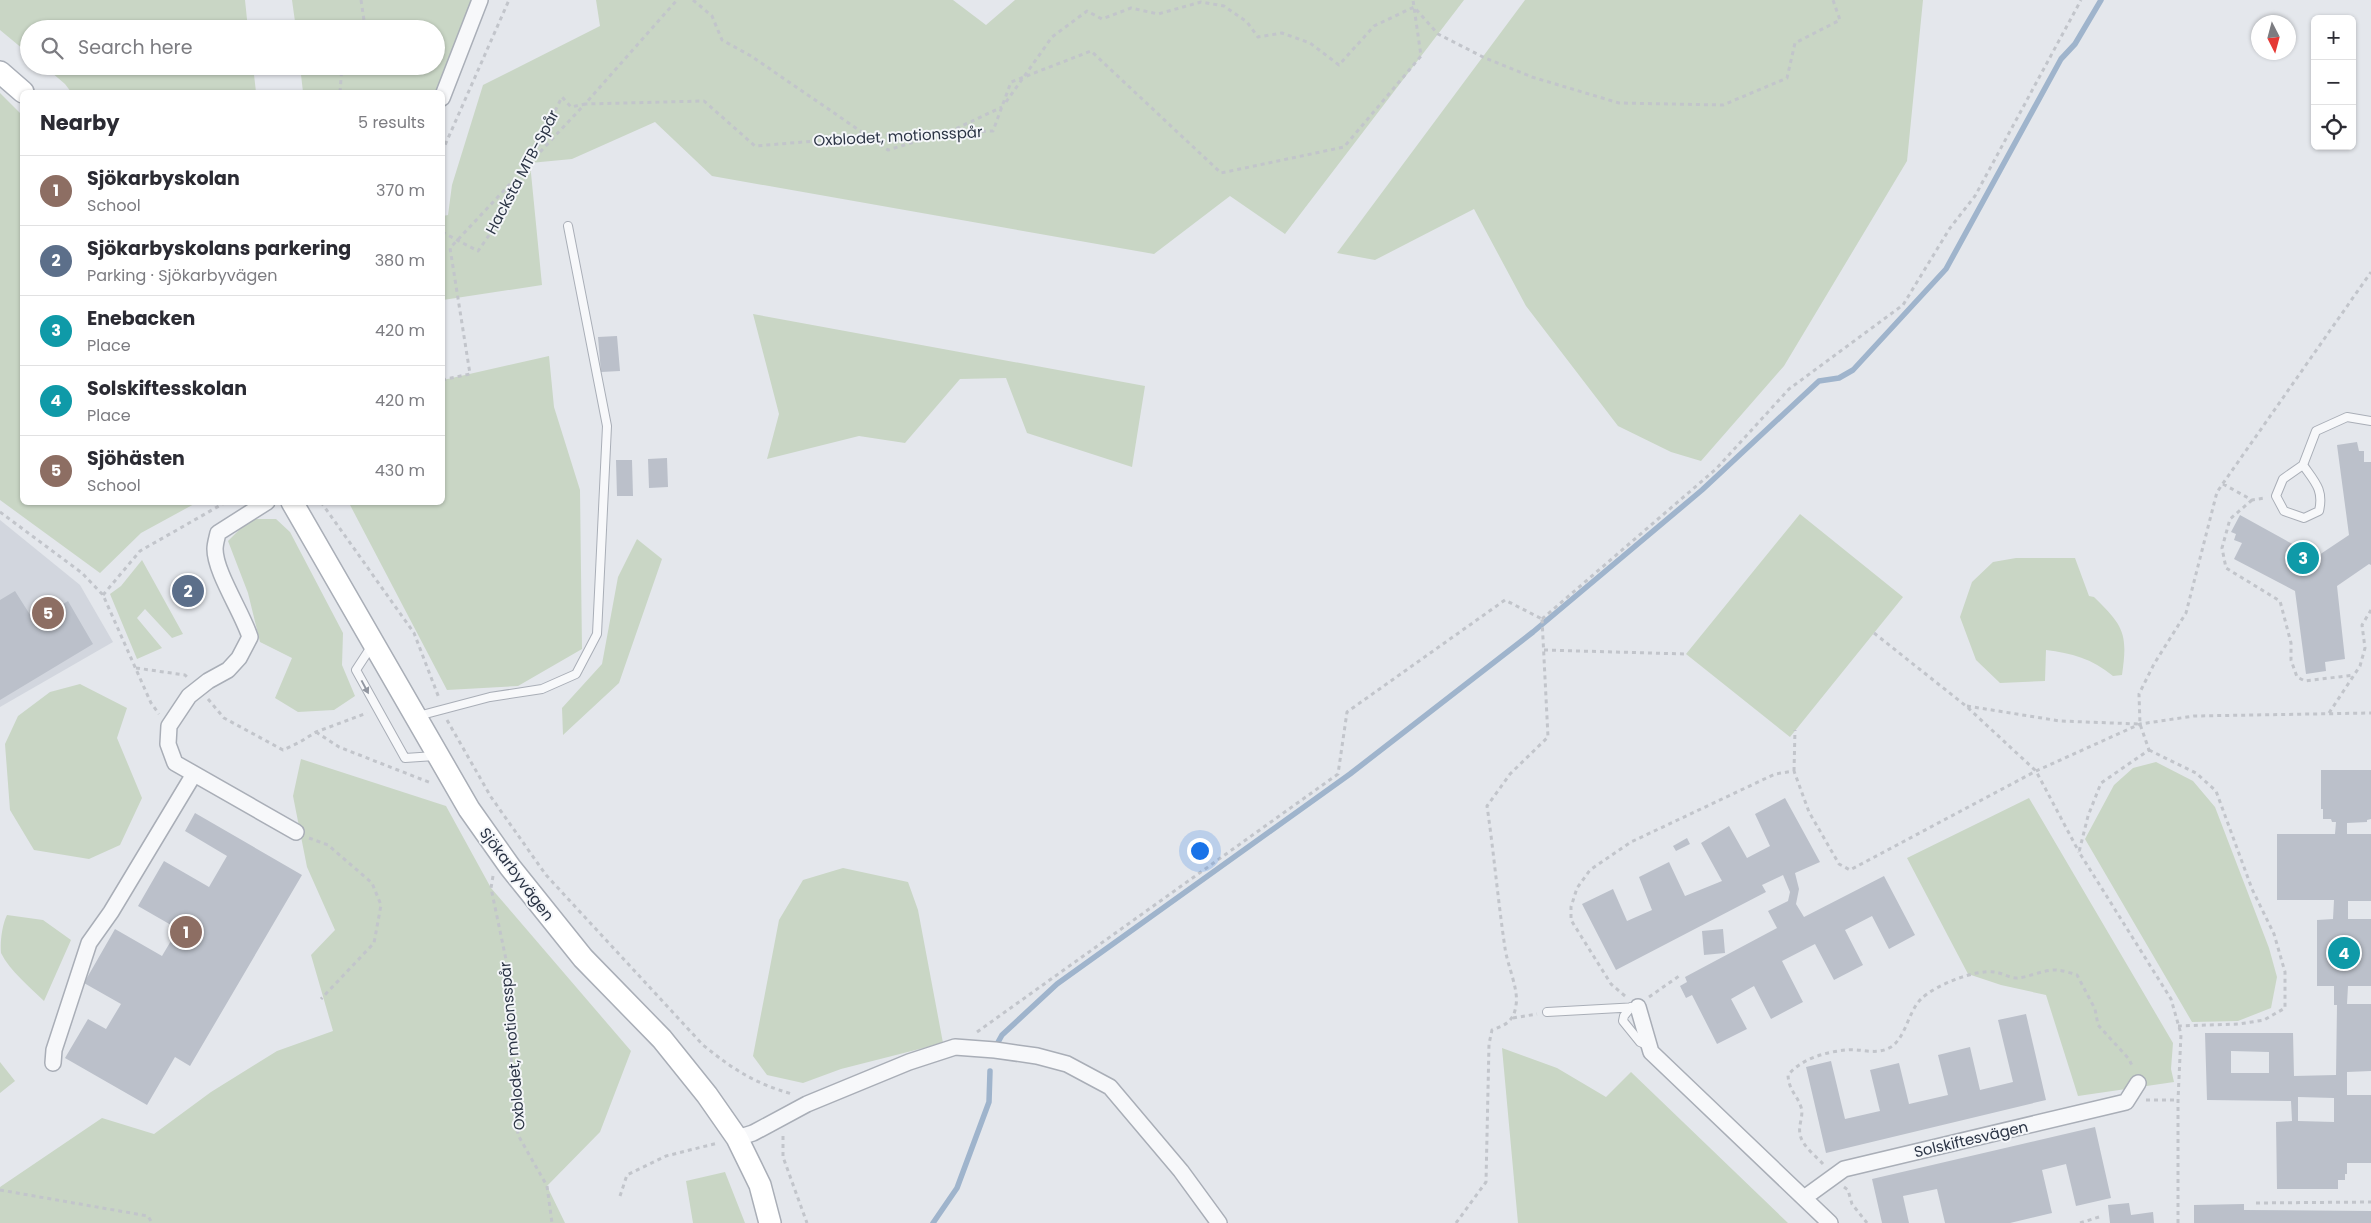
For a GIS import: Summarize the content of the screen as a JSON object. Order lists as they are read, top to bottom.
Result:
{
  "streets": {
    "street": ["Sjökarbyvägen", "Solskiftesvägen"],
    "path": ["Oxblodet, motionsspår", "Hacksta MTB-Spår"]
  },
  "crossings": [
    ["Oxblodet, motionsspår", "Hacksta MTB-Spår"]
  ],
  "north": "bottom",
  "page": {
    "map_buttons": ["+", "−"],
    "search": "Search here",
    "heading": ["Nearby", "5 results"],
    "list": [
      {
        "mark": "1",
        "name": "Sjökarbyskolan",
        "note": "School",
        "value": "370 m"
      },
      {
        "mark": "2",
        "name": "Sjökarbyskolans parkering",
        "note": "Parking · Sjökarbyvägen",
        "value": "380 m"
      },
      {
        "mark": "3",
        "name": "Enebacken",
        "note": "Place",
        "value": "420 m"
      },
      {
        "mark": "4",
        "name": "Solskiftesskolan",
        "note": "Place",
        "value": "420 m"
      },
      {
        "mark": "5",
        "name": "Sjöhästen",
        "note": "School",
        "value": "430 m"
      }
    ],
    "pins": [
      "3",
      "2",
      "5",
      "1",
      "4"
    ]
  }
}
